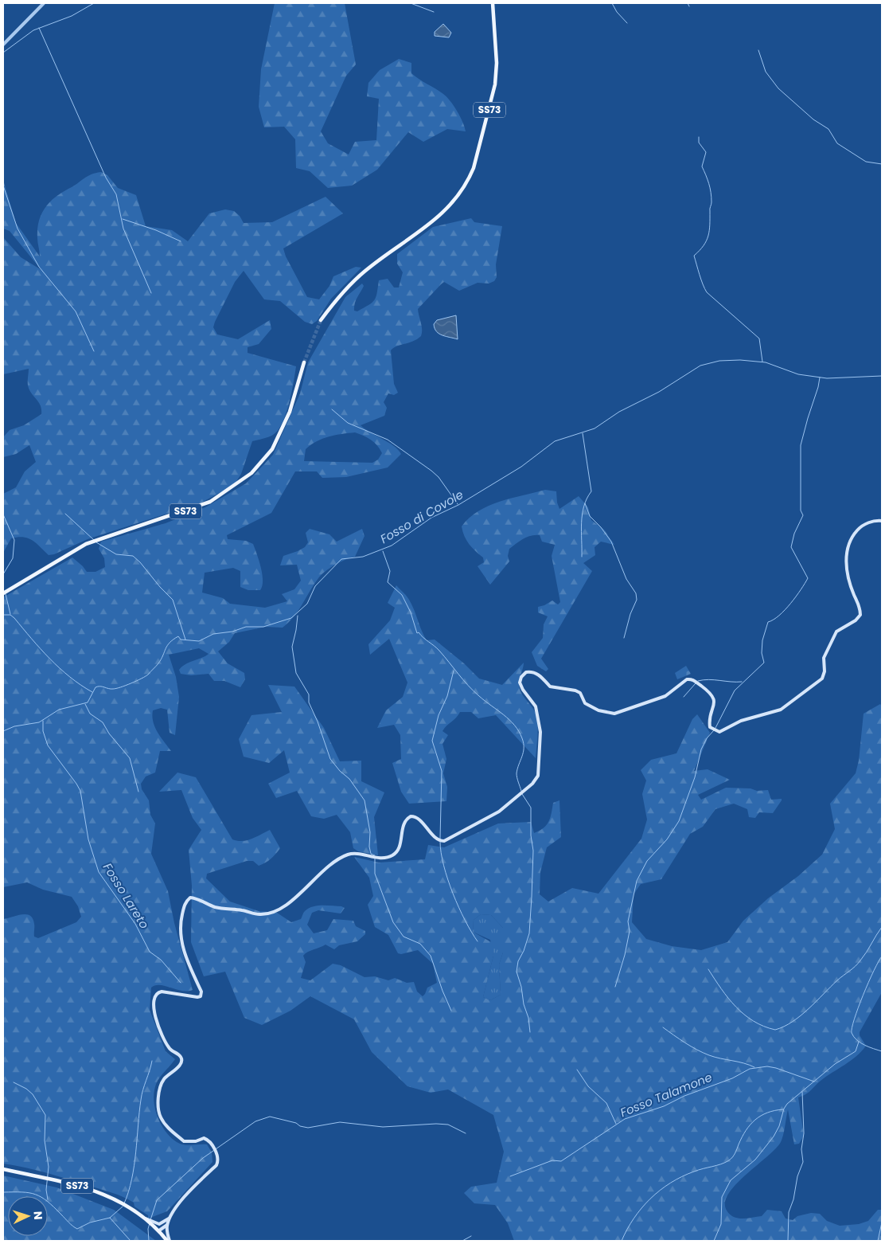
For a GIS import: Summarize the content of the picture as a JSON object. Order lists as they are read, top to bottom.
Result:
{
  "streets": {
    "main road": ["SS73"]
  },
  "water": ["Fosso di Covole", "Fosso Lareto", "Fosso Talamone"],
  "north": "right"
}
